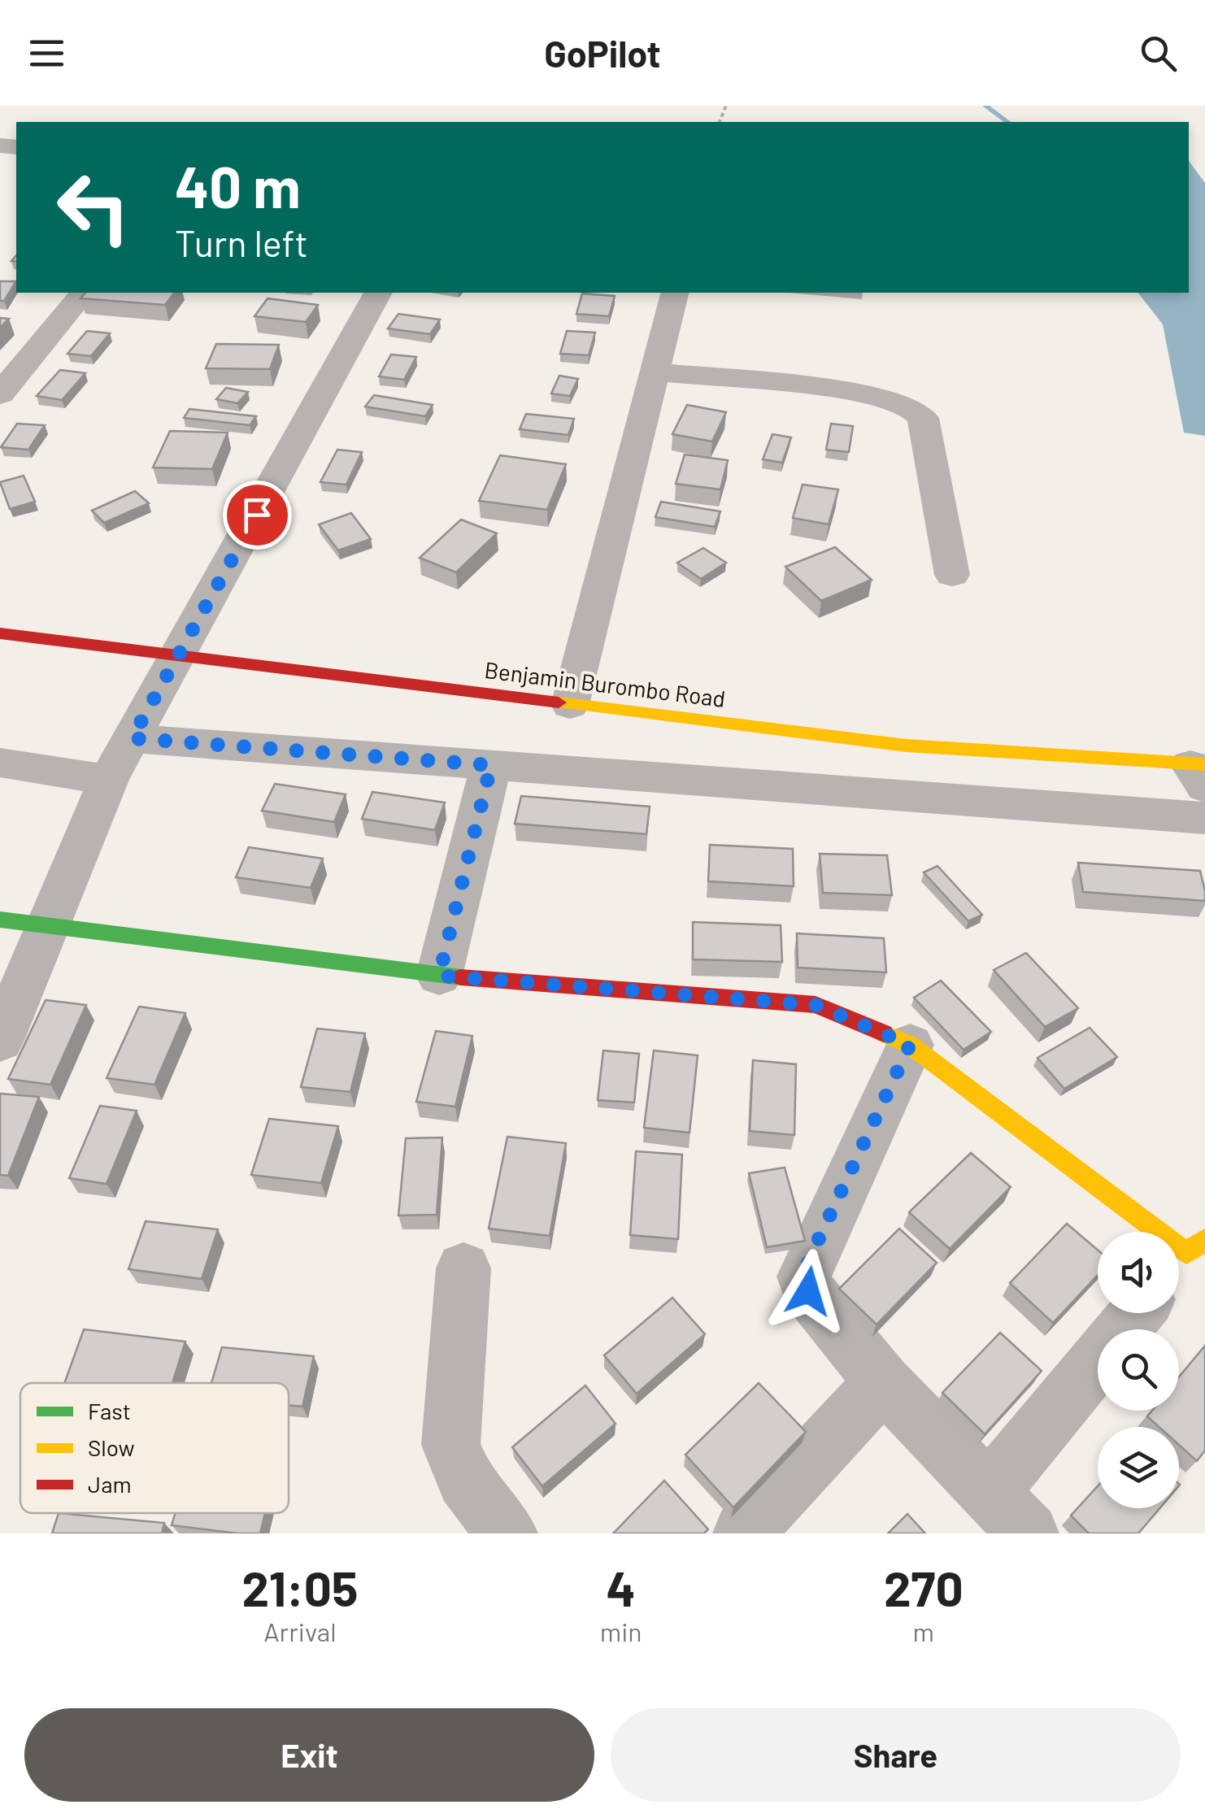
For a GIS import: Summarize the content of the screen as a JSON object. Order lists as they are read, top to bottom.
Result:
{
  "streets": {
    "street": ["Benjamin Burombo Road"]
  },
  "legend": ["Fast", "Slow", "Jam"],
  "page": {
    "header": "GoPilot",
    "turn": ["40 m", "Turn left"],
    "eta": [
      "21:05",
      "Arrival",
      "4",
      "min",
      "270",
      "m"
    ],
    "buttons": ["Exit", "Share"]
  }
}
